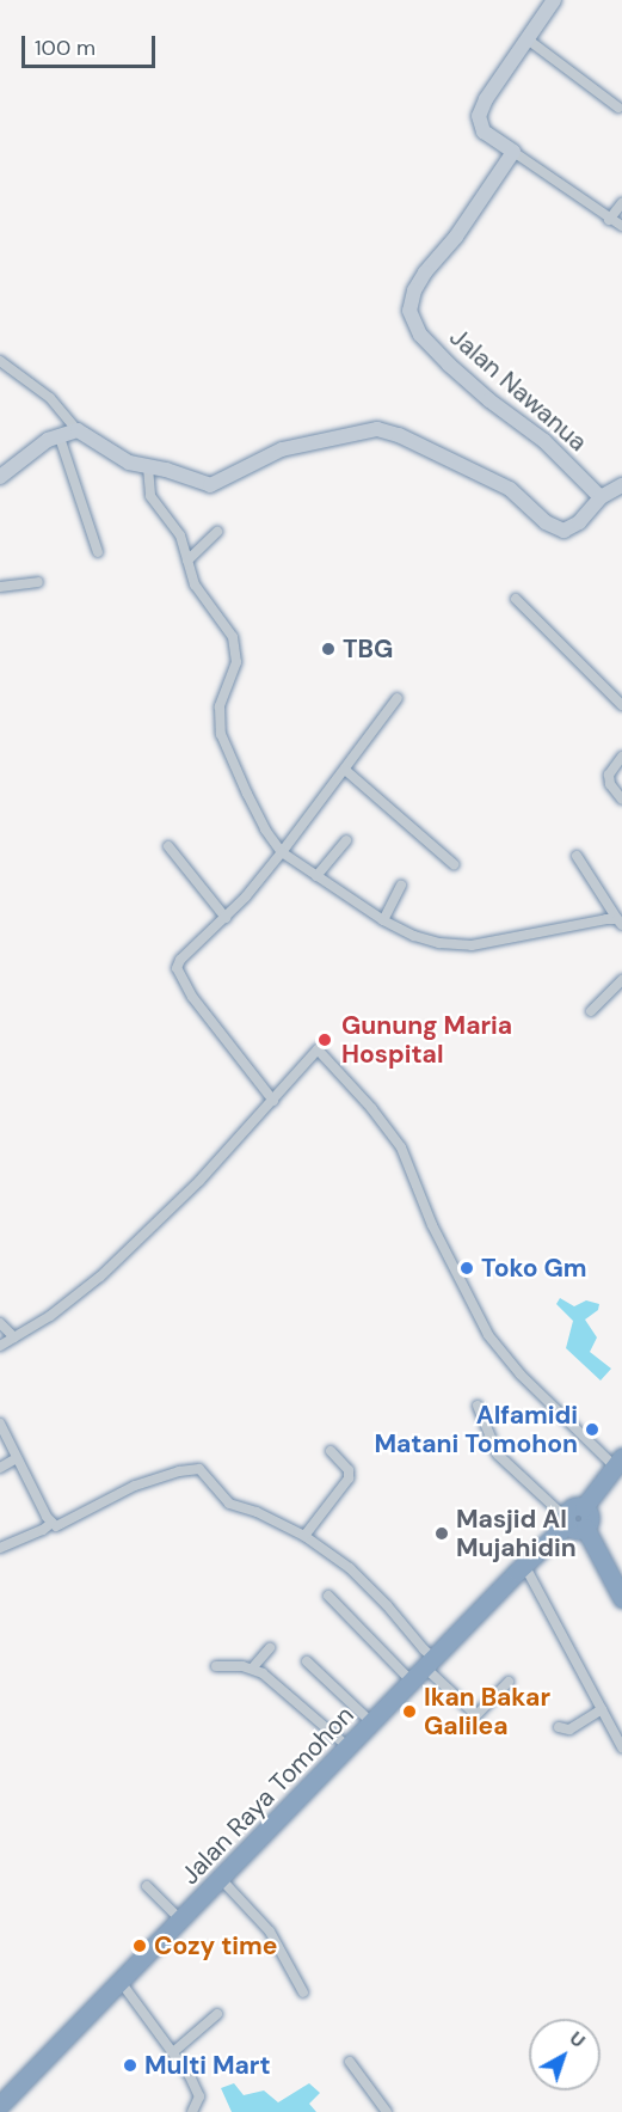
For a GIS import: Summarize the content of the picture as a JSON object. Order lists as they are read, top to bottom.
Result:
{
  "streets": {
    "highway": ["Jalan Raya Tomohon"],
    "main road": ["Jalan Nawanua"]
  },
  "places": [
    "TBG",
    "Gunung Maria Hospital",
    "Toko Gm",
    "Alfamidi Matani Tomohon",
    "Masjid Al Mujahidin",
    "Ikan Bakar Galilea",
    "Cozy time",
    "Multi Mart"
  ],
  "scale_bar": "100 m",
  "north": "top right"
}
